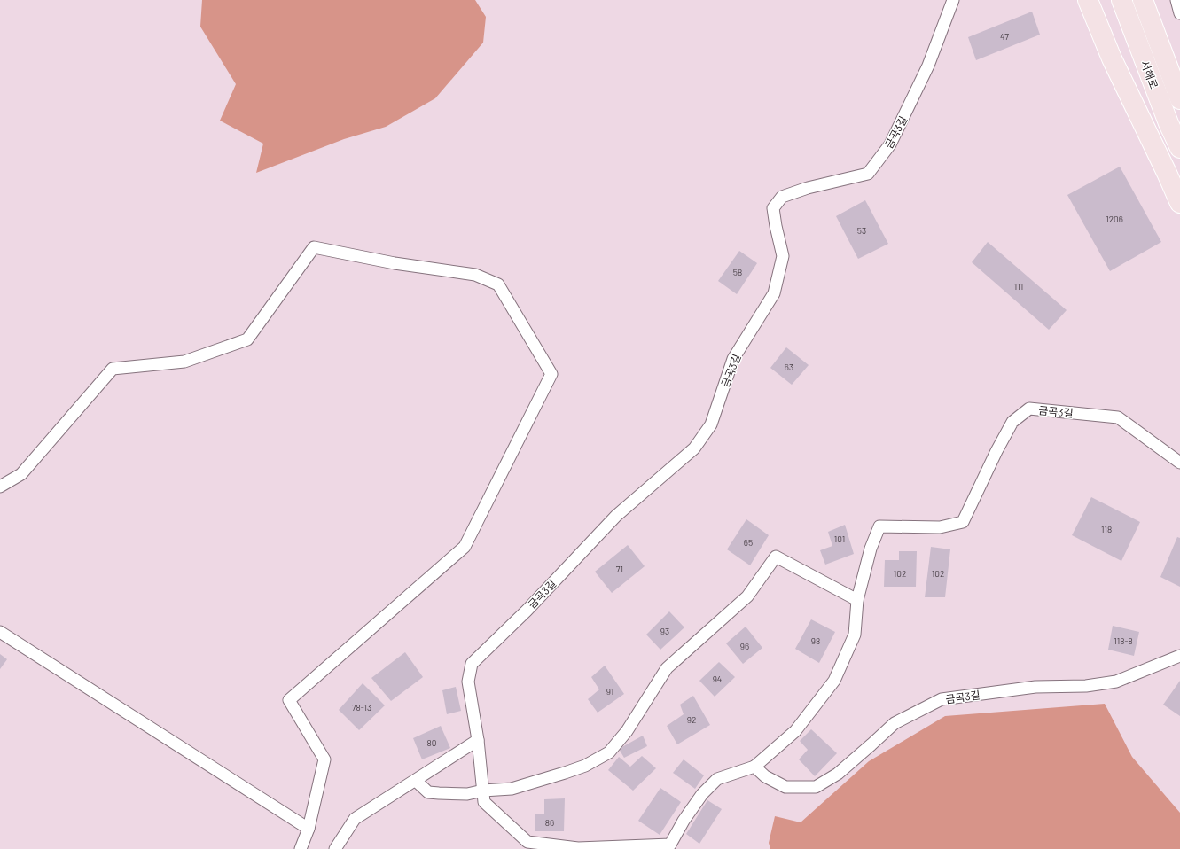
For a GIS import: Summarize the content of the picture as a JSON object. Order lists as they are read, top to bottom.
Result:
{
  "streets": {
    "main road": ["서해로"],
    "lane": ["금곡3길"]
  },
  "house_numbers": [
    "47",
    "1206",
    "53",
    "58",
    "111",
    "63",
    "118",
    "101",
    "65",
    "71",
    "102",
    "102",
    "93",
    "98",
    "118-8",
    "96",
    "94",
    "91",
    "78-13",
    "92",
    "80",
    "86"
  ]
}
